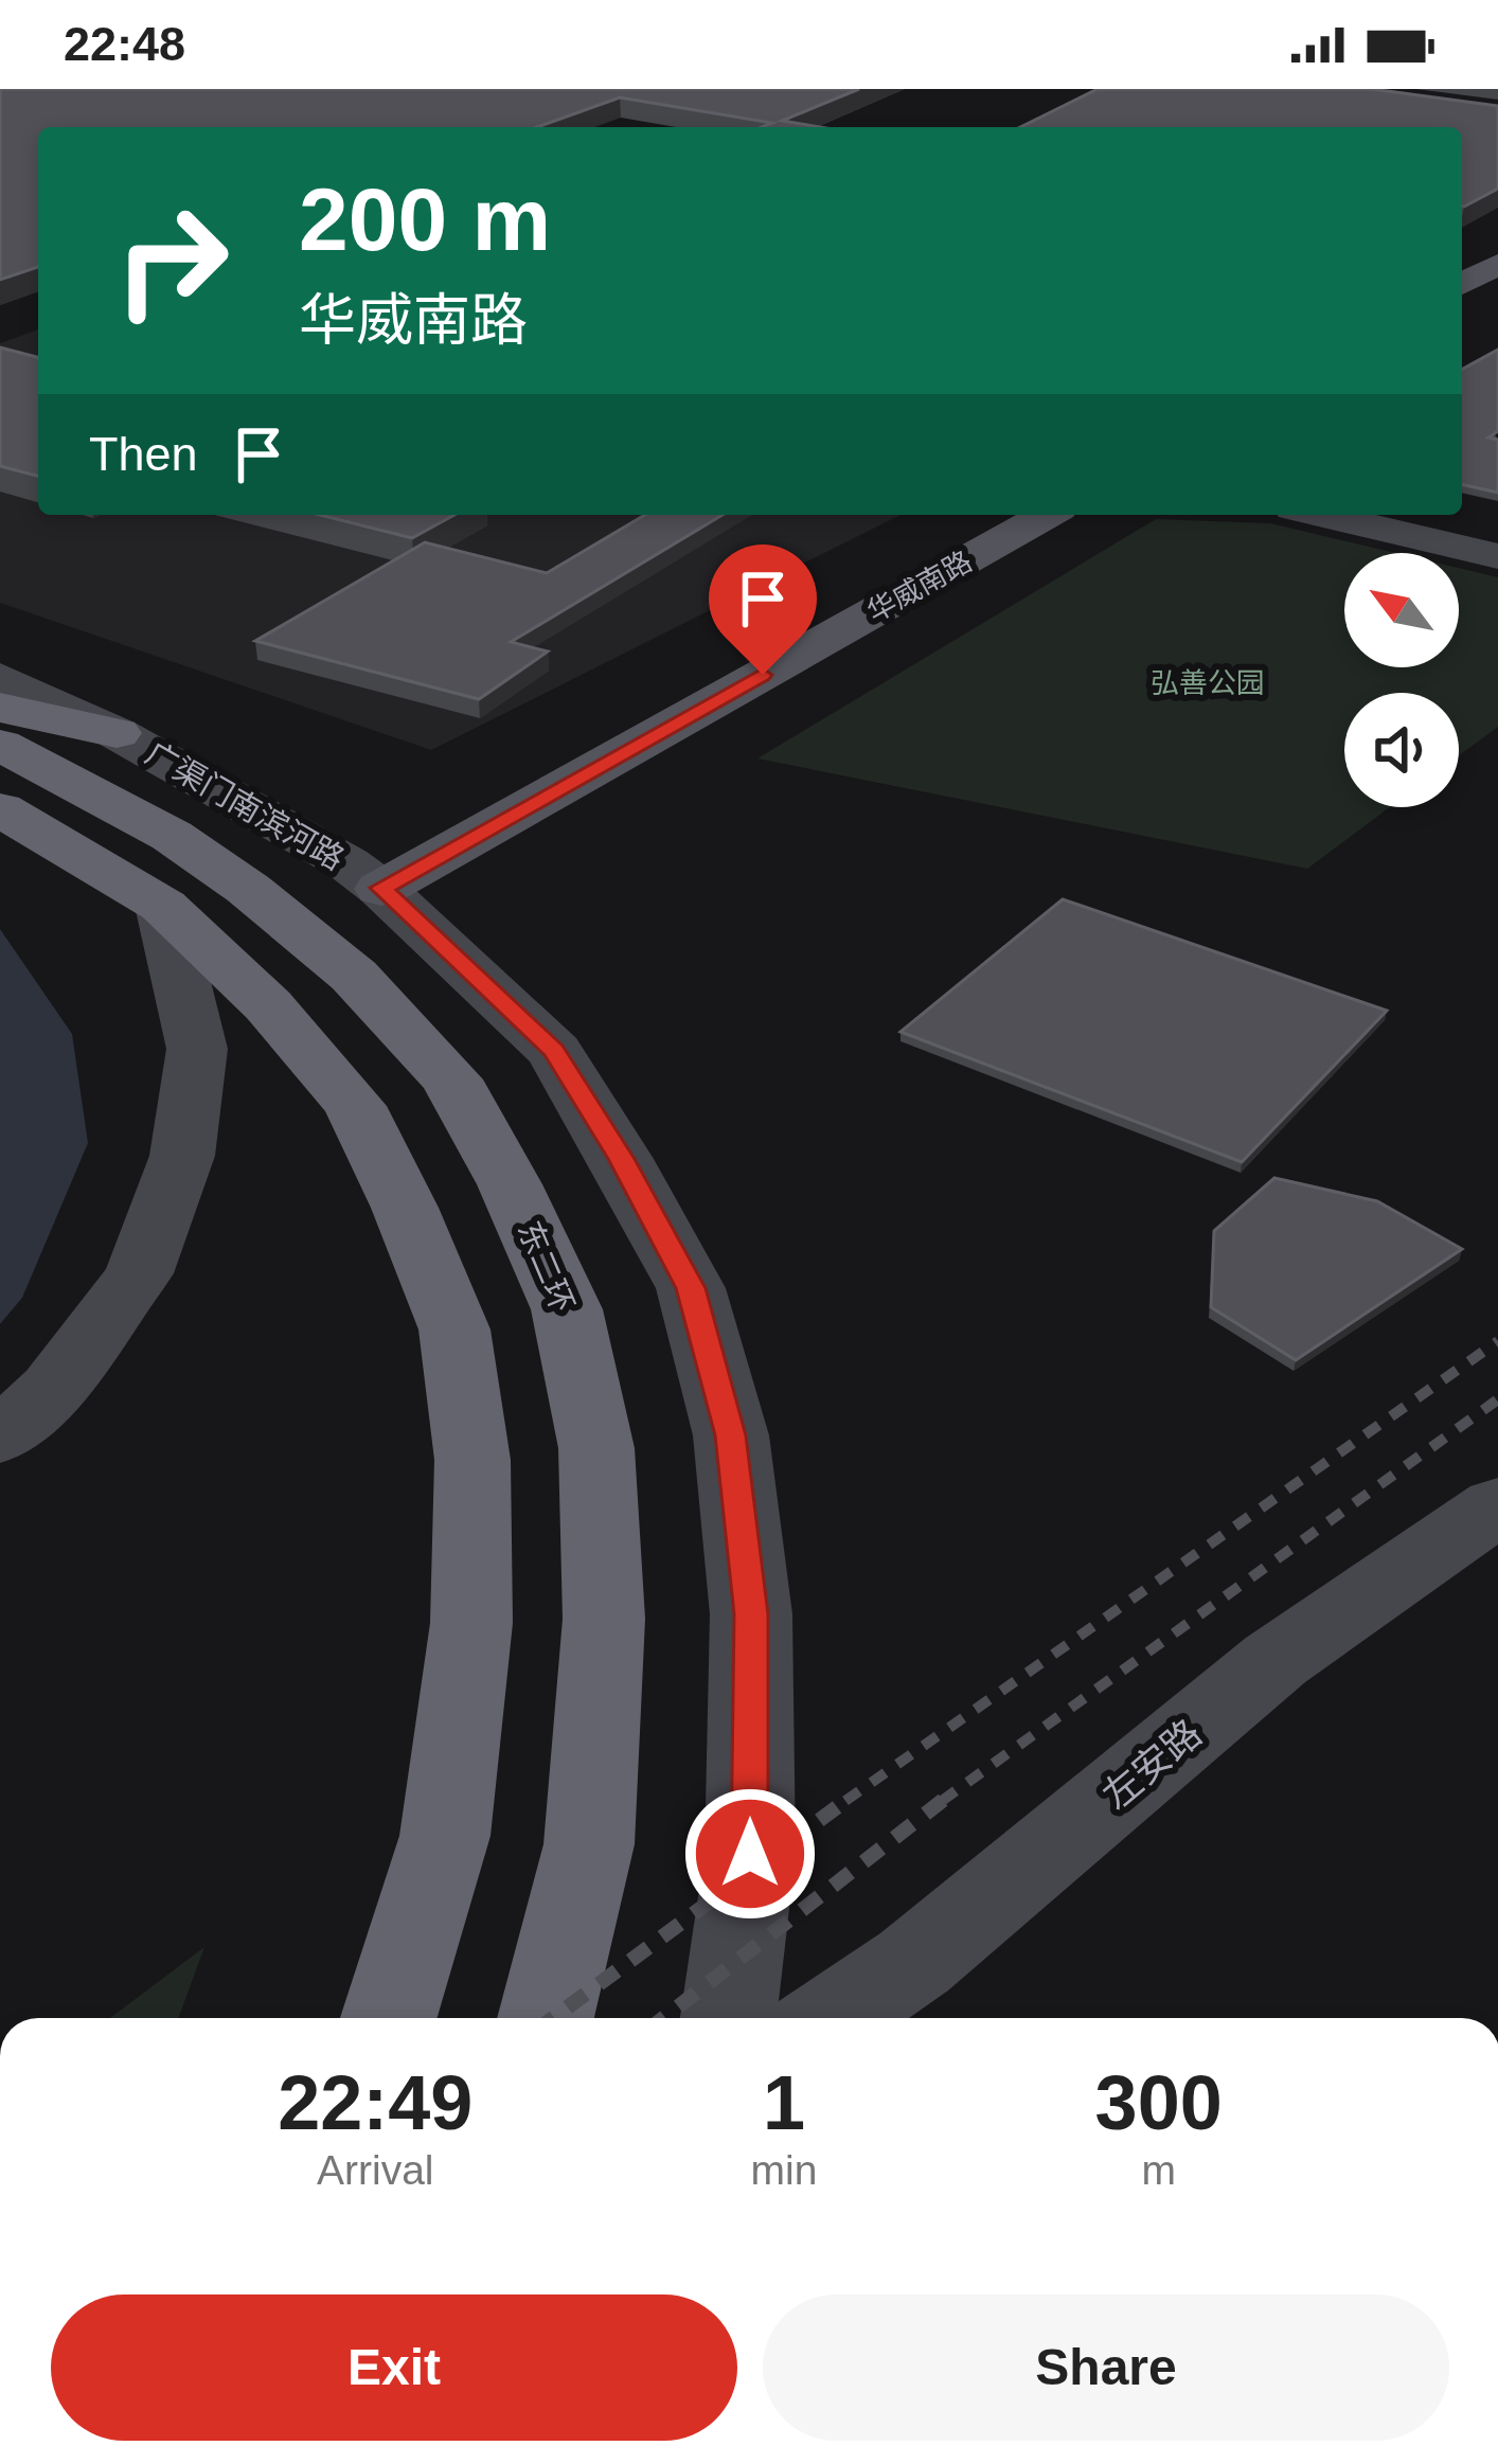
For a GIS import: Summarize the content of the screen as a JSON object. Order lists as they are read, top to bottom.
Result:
{
  "streets": {
    "highway": ["东二环"],
    "main road": ["华威南路"],
    "street": ["广渠门南滨河路", "左安路"]
  },
  "crossings": [
    ["华威南路", "广渠门南滨河路"]
  ],
  "parks": ["弘善公园"],
  "north": "top left",
  "page": {
    "status": "22:48",
    "turn": ["200 m", "华威南路"],
    "then": "Then",
    "eta": [
      "22:49",
      "Arrival",
      "1",
      "min",
      "300",
      "m"
    ],
    "buttons": ["Exit", "Share"]
  }
}
